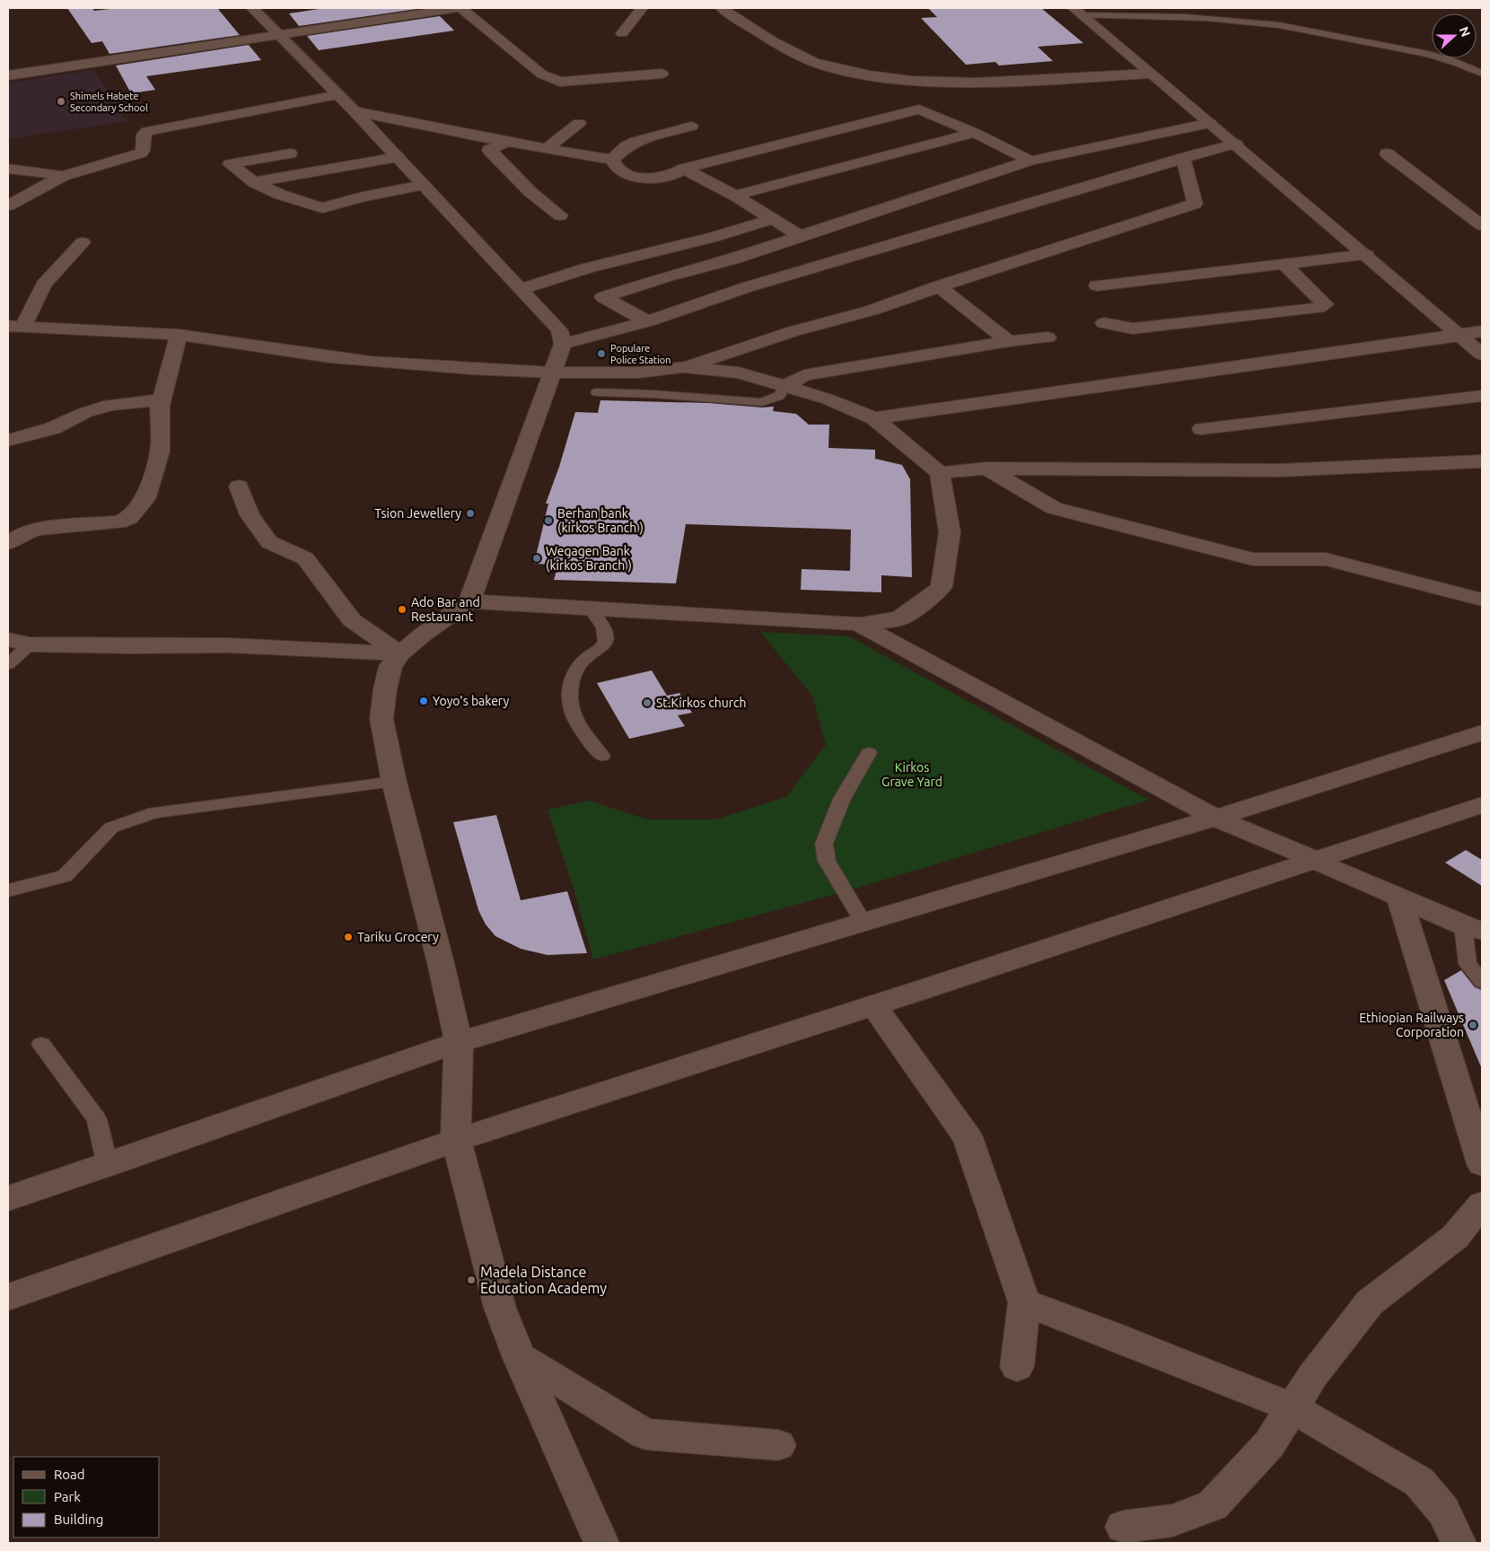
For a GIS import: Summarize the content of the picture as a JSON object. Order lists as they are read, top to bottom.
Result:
{
  "parks": ["Kirkos Grave Yard"],
  "places": [
    "Shimels Habete Secondary School",
    "Populare Police Station",
    "Tsion Jewellery",
    "Berhan bank (kirkos Branch )",
    "Wegagen Bank (kirkos Branch )",
    "Ado Bar and Restaurant",
    "Yoyo's bakery",
    "St.Kirkos church",
    "Tariku Grocery",
    "Ethiopian Railways Corporation",
    "Madela Distance Education Academy"
  ],
  "legend": ["Road", "Park", "Building"],
  "north": "right"
}
